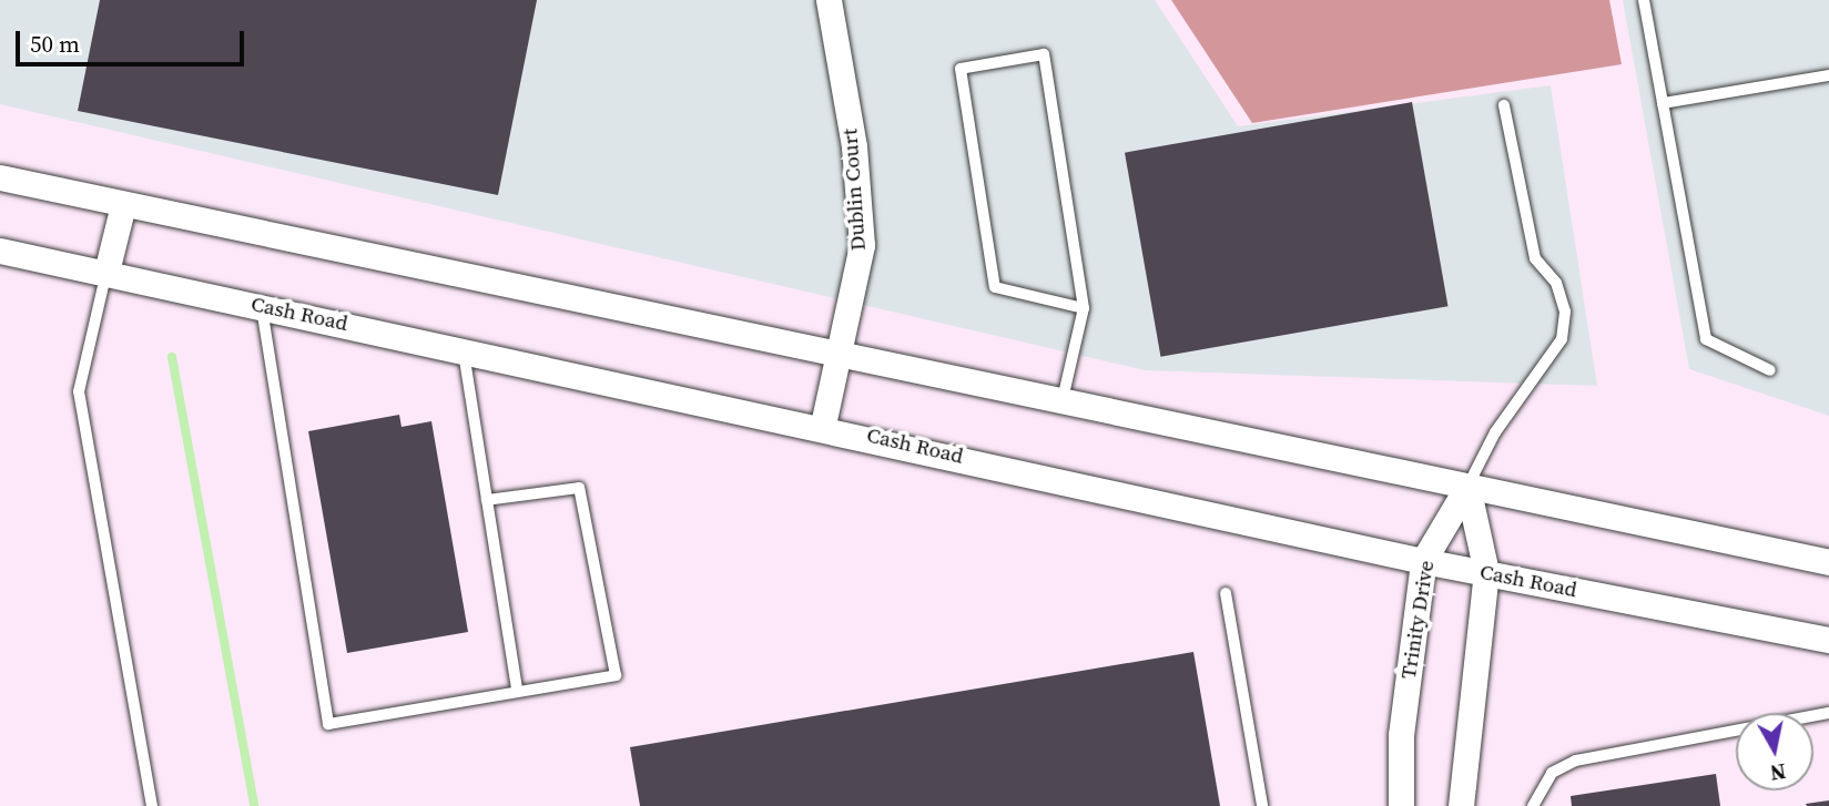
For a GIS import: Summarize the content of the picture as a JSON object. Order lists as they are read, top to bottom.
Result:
{
  "streets": {
    "street": ["Dublin Court", "Cash Road", "Trinity Drive"]
  },
  "crossings": [
    ["Dublin Court", "Cash Road"],
    ["Cash Road", "Trinity Drive"]
  ],
  "scale_bar": "50 m",
  "north": "bottom"
}
